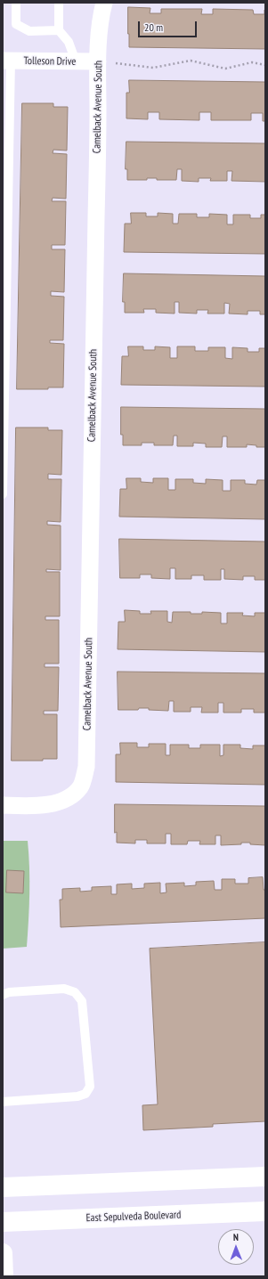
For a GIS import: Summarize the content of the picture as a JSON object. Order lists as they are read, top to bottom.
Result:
{
  "streets": {
    "main road": ["East Sepulveda Boulevard"],
    "street": ["Tolleson Drive", "Camelback Avenue South"]
  },
  "crossings": [
    ["Tolleson Drive", "Camelback Avenue South"]
  ],
  "scale_bar": "20 m",
  "north": "top"
}
